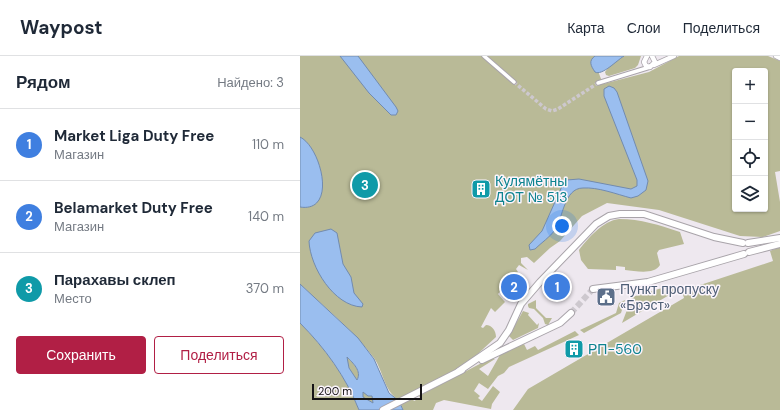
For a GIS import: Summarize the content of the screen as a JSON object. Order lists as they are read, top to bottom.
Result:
{
  "places": {
    "building": ["Кулямётны ДОТ № 513", "РП-560"],
    "public building": ["Пункт пропуску «Брэст»"]
  },
  "scale_bar": "200 m",
  "page": {
    "header": "Waypost",
    "nav": ["Карта", "Слои", "Поделиться"],
    "heading": ["Рядом", "Найдено: 3"],
    "map_buttons": ["+", "−"],
    "list": [
      {
        "mark": "1",
        "name": "Market Liga Duty Free",
        "note": "Магазин",
        "value": "110 m"
      },
      {
        "mark": "2",
        "name": "Belamarket Duty Free",
        "note": "Магазин",
        "value": "140 m"
      },
      {
        "mark": "3",
        "name": "Парахавы склеп",
        "note": "Место",
        "value": "370 m"
      }
    ],
    "pins": ["3", "1", "2"],
    "buttons": ["Сохранить", "Поделиться"],
    "scale": "200 m"
  }
}
